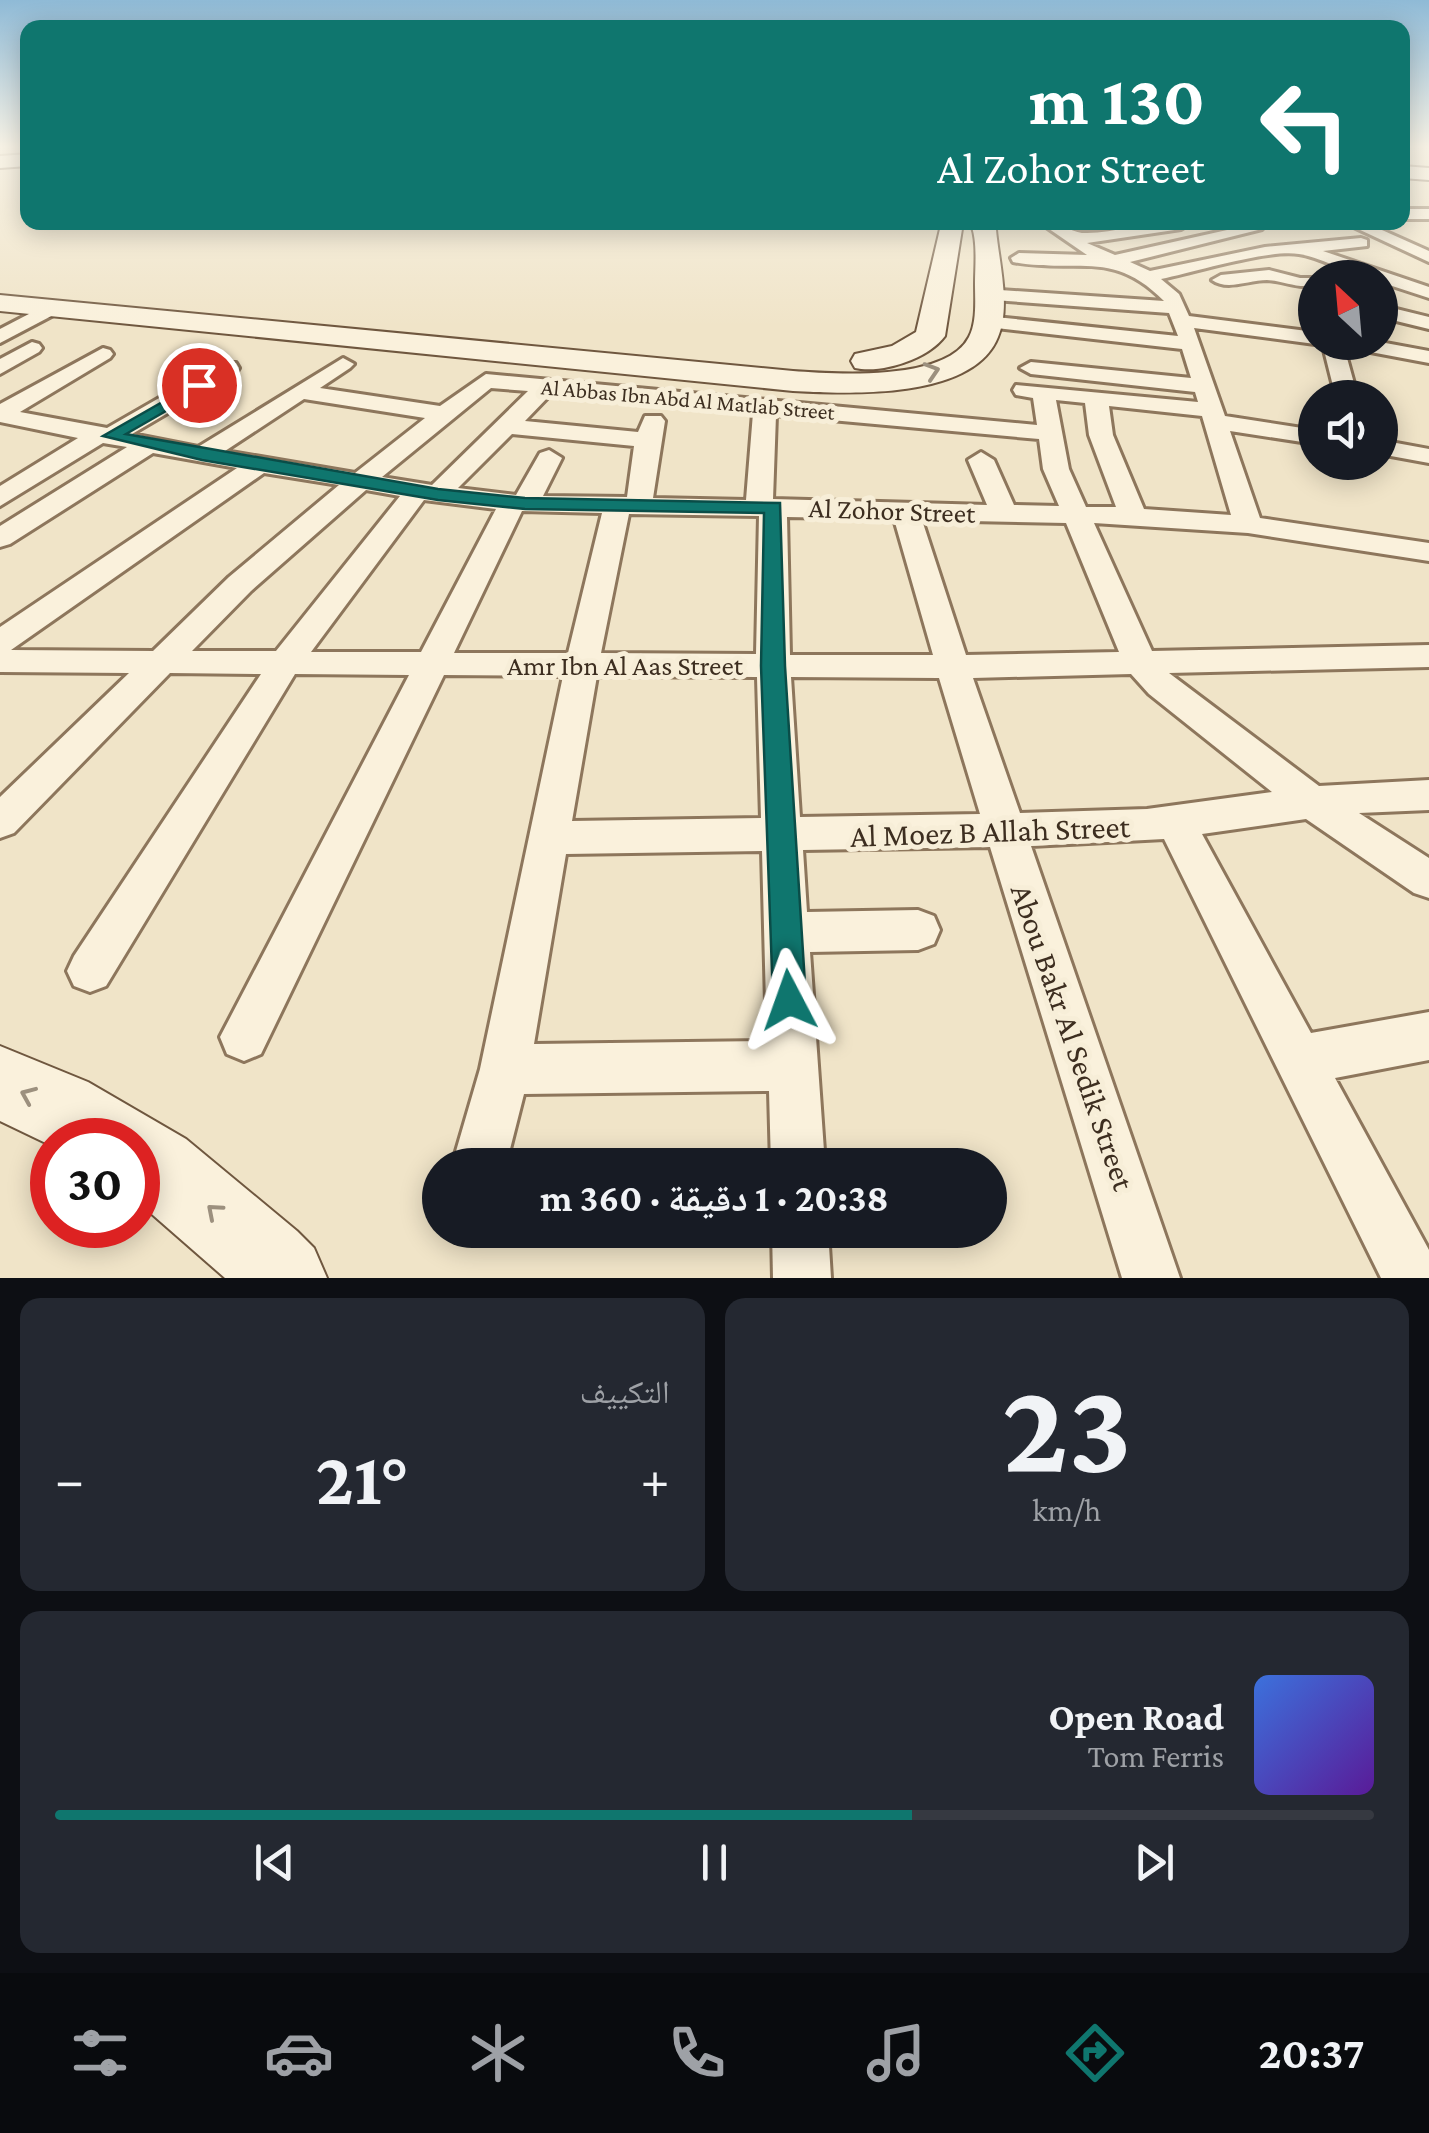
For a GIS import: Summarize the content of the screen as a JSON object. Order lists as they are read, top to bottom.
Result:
{
  "streets": {
    "street": [
      "Al Abbas Ibn Abd Al Matlab Street",
      "Al Zohor Street",
      "Amr Ibn Al Aas Street",
      "Al Moez B Allah Street",
      "Abou Bakr Al Sedik Street"
    ]
  },
  "crossings": [
    ["Al Abbas Ibn Abd Al Matlab Street", "Al Zohor Street"],
    ["Al Abbas Ibn Abd Al Matlab Street", "Amr Ibn Al Aas Street"],
    ["Al Zohor Street", "Abou Bakr Al Sedik Street"],
    ["Amr Ibn Al Aas Street", "Abou Bakr Al Sedik Street"],
    ["Al Moez B Allah Street", "Abou Bakr Al Sedik Street"]
  ],
  "north": "top left",
  "page": {
    "turn": ["130 m", "Al Zohor Street"],
    "limit": "30",
    "trip": "20:38 · 1 دقيقة · 360 m",
    "tile": [
      ["23", "km/h"],
      "التكييف"
    ],
    "heat": ["−", "21°", "+"],
    "song": ["Open Road", "Tom Ferris"],
    "tabs": "20:37"
  }
}
